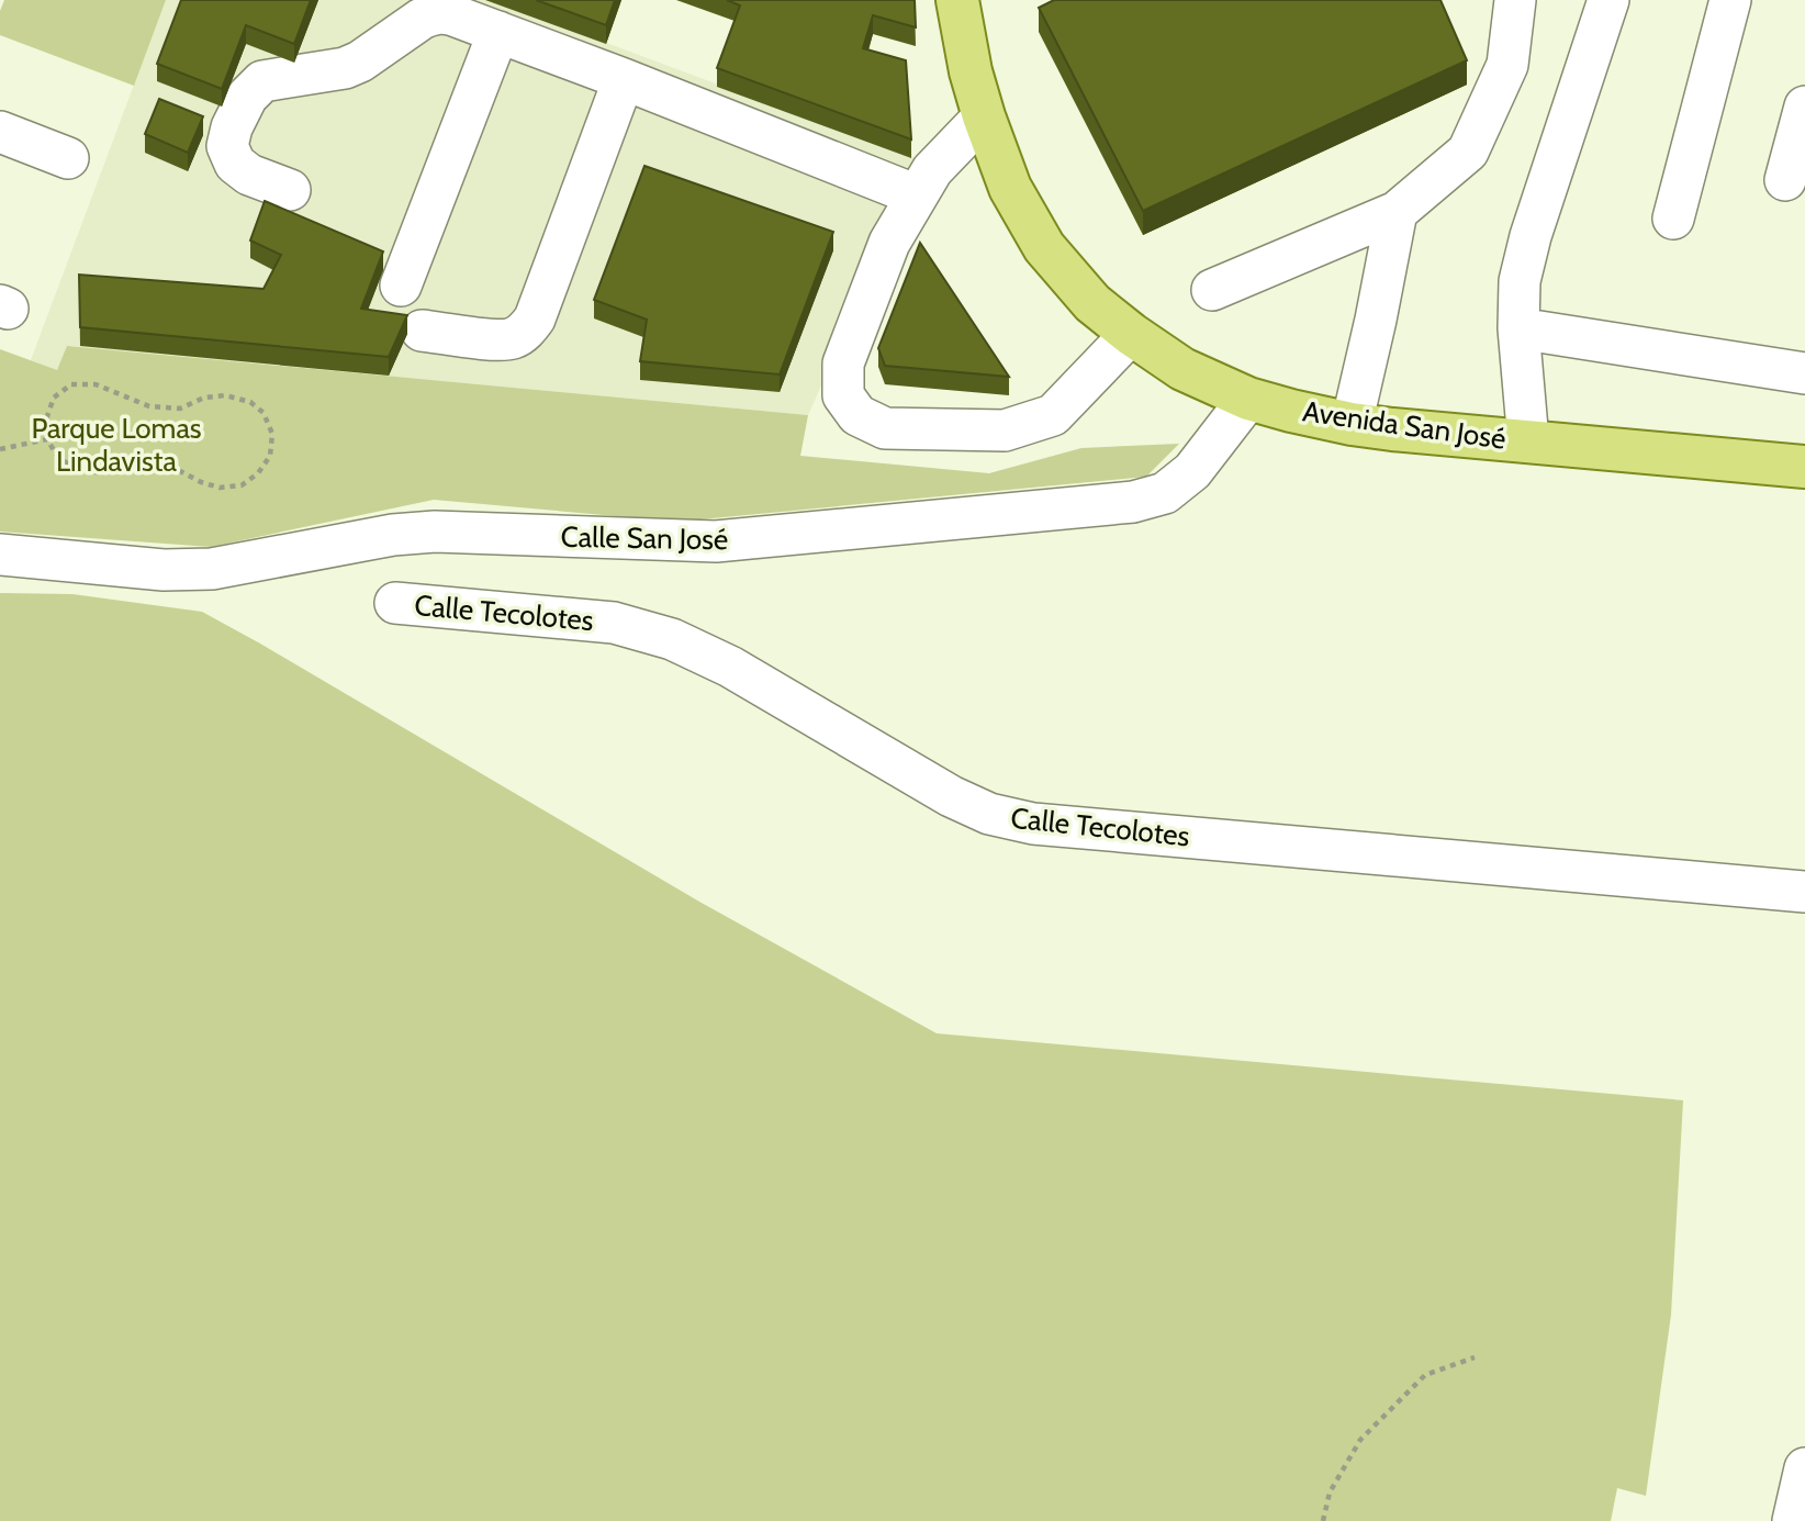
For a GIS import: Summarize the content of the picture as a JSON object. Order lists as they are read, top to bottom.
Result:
{
  "streets": {
    "main road": ["Avenida San José"],
    "street": ["Calle San José", "Calle Tecolotes"]
  },
  "crossings": [
    ["Avenida San José", "Calle San José"]
  ],
  "parks": ["Parque Lomas Lindavista"]
}
